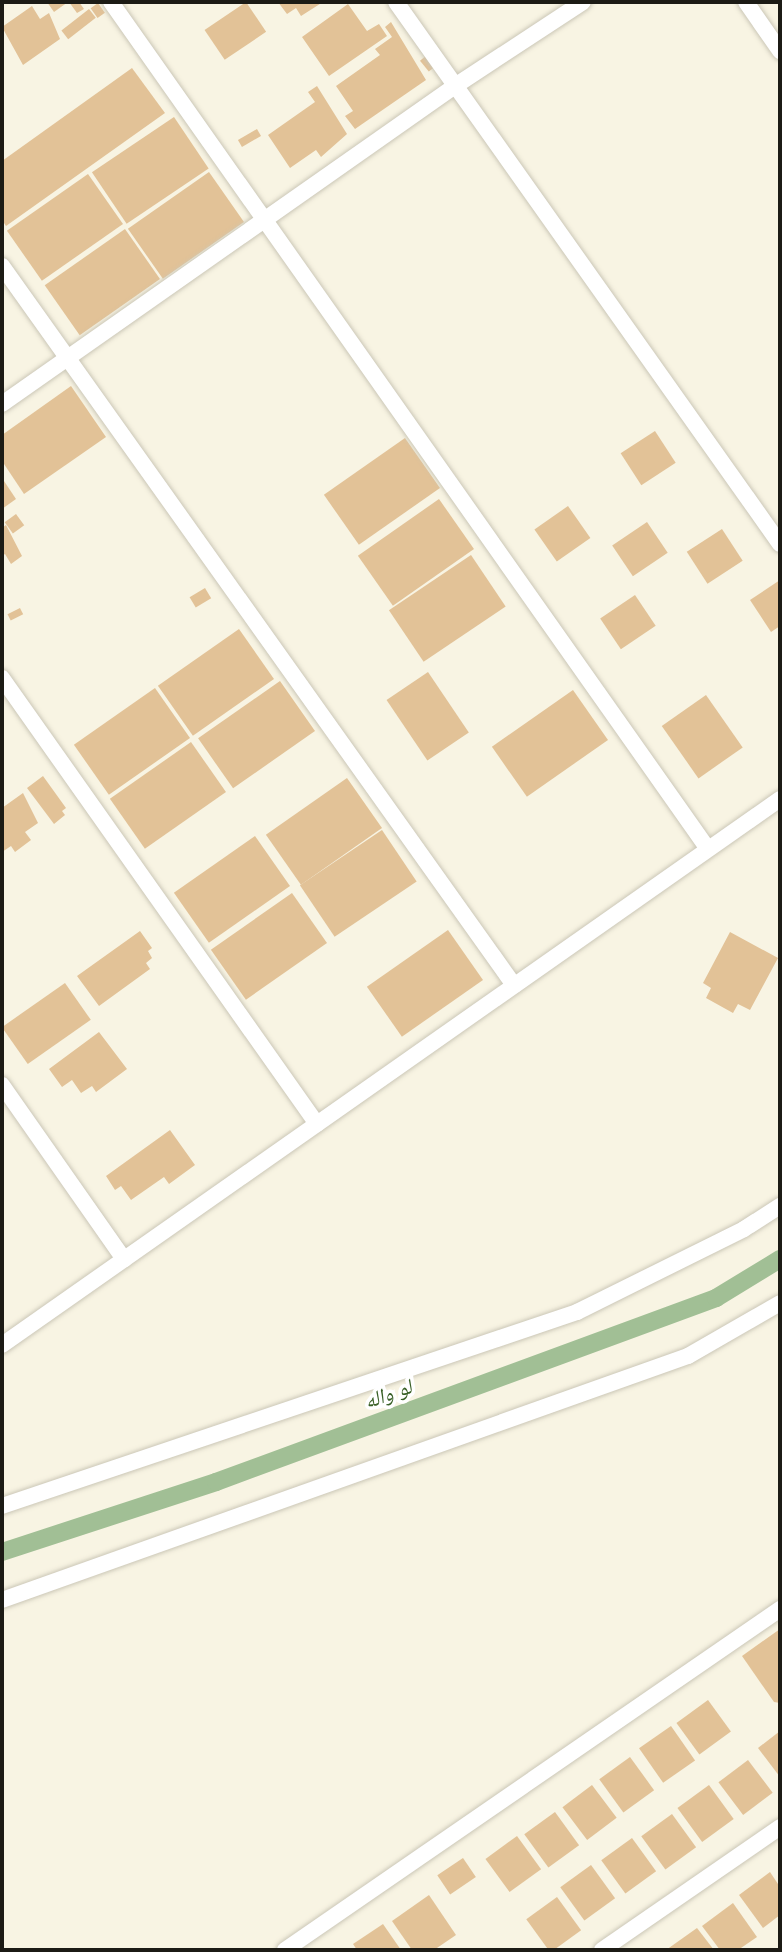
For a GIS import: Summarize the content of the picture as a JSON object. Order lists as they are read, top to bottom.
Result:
{
  "water": ["لو واله"]
}
